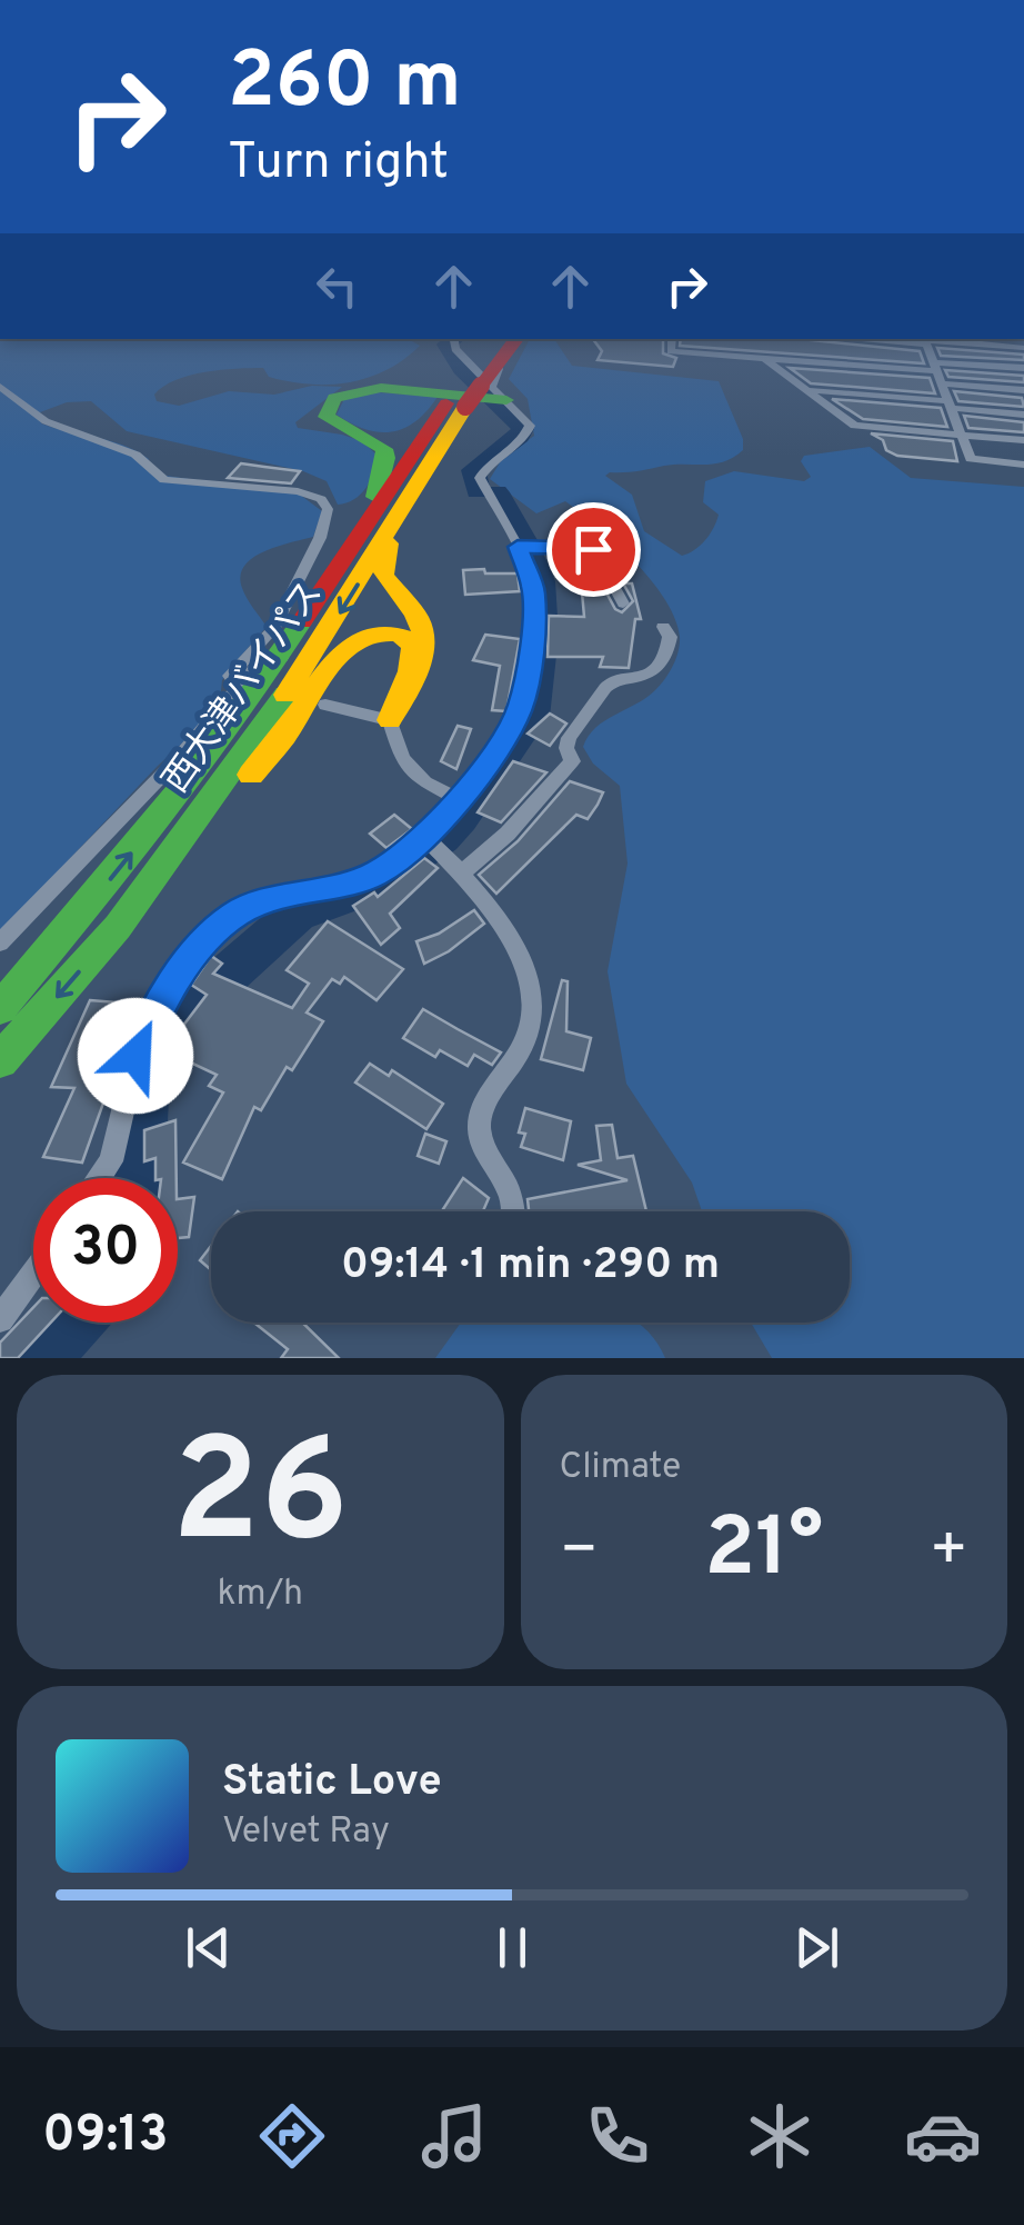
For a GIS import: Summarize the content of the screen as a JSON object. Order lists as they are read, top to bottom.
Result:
{
  "streets": {
    "highway": ["西大津バイパス"]
  },
  "page": {
    "turn": ["260 m", "Turn right"],
    "limit": "30",
    "trip": "09:14 · 1 min · 290 m",
    "tile": [
      ["26", "km/h"],
      "Climate"
    ],
    "heat": ["−", "21°", "+"],
    "song": ["Static Love", "Velvet Ray"],
    "tabs": "09:13"
  }
}
